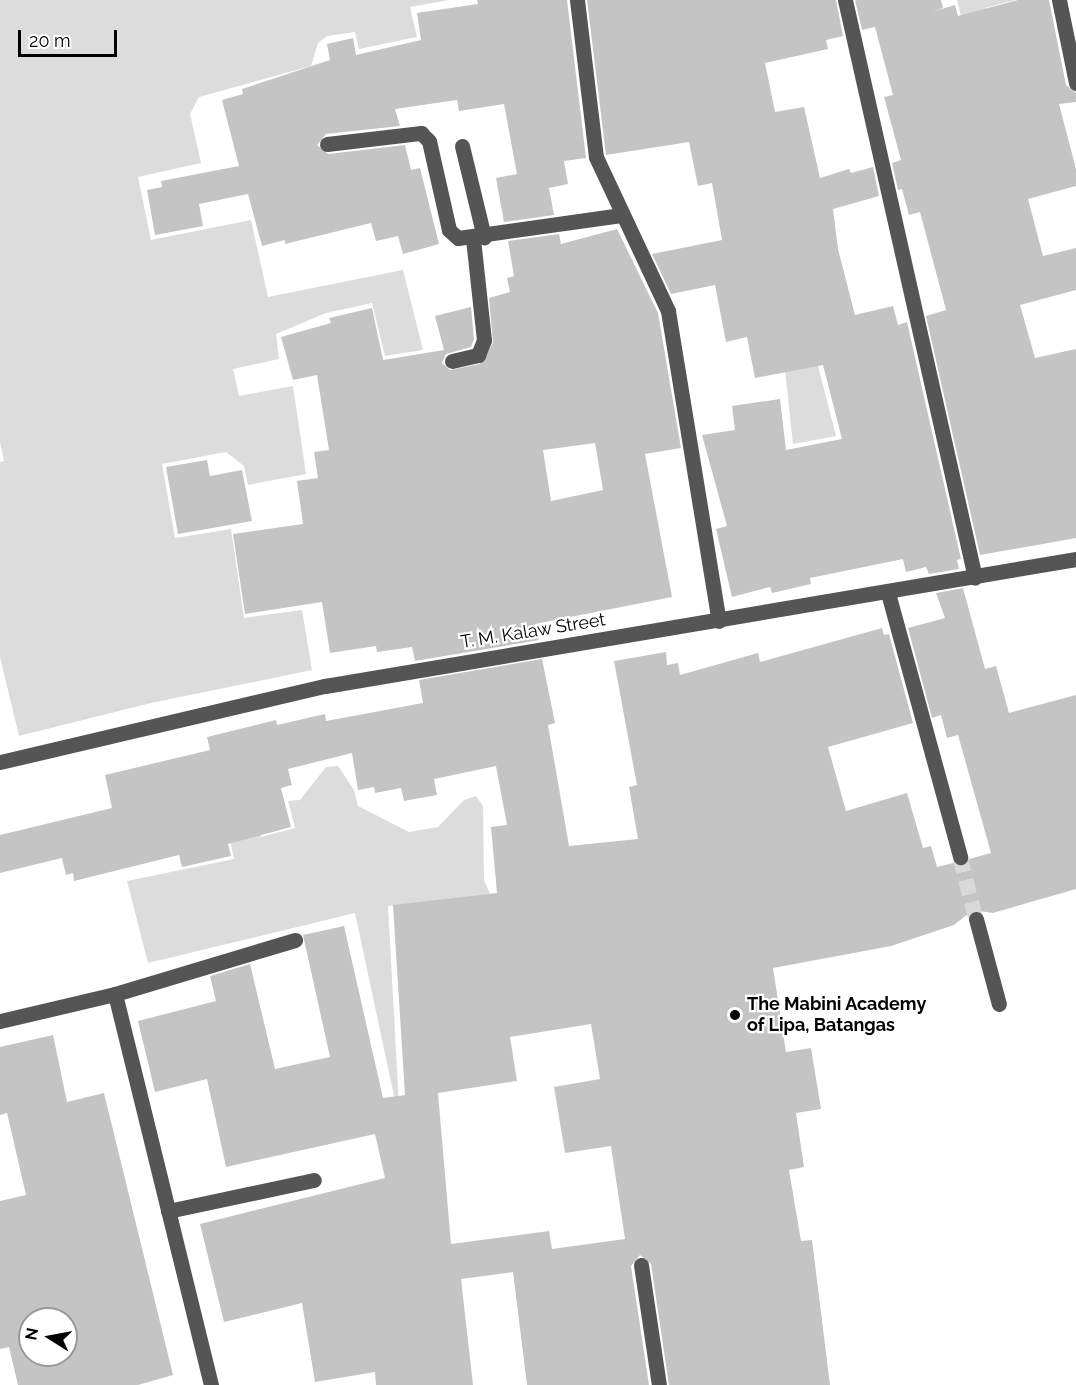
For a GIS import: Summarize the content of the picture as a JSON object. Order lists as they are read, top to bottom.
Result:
{
  "streets": {
    "street": ["T. M. Kalaw Street"]
  },
  "places": ["The Mabini Academy of Lipa, Batangas"],
  "scale_bar": "20 m",
  "north": "left"
}
